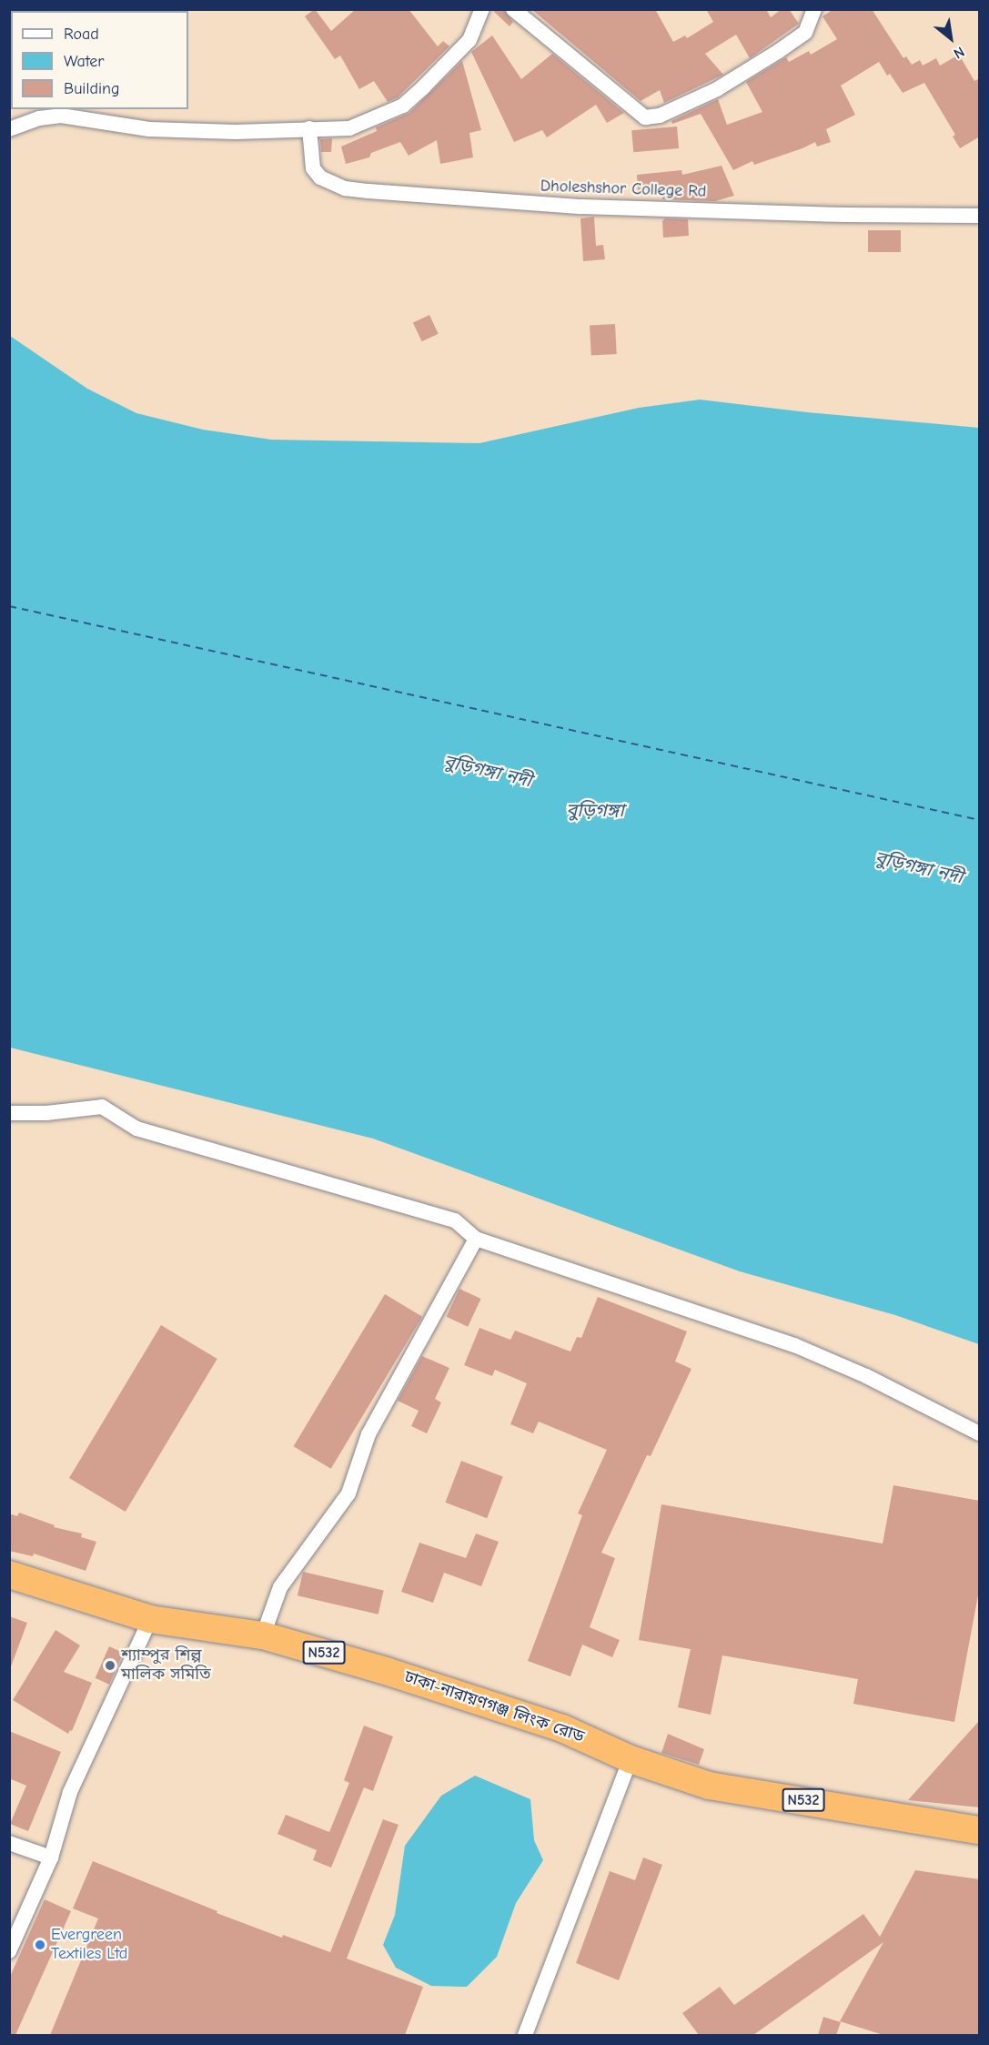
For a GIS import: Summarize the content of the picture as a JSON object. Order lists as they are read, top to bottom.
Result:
{
  "streets": {
    "highway": ["N532", "ঢাকা-নারায়ণগঞ্জ লিংক রোড"],
    "street": ["Dholeshshor College Rd"]
  },
  "water": ["বুড়িগঙ্গা নদী", "বুড়িগঙ্গা"],
  "places": ["শ্যাম্পুর শিল্প মালিক সমিতি", "Evergreen Textiles Ltd"],
  "legend": ["Road", "Water", "Building"],
  "north": "bottom right"
}
